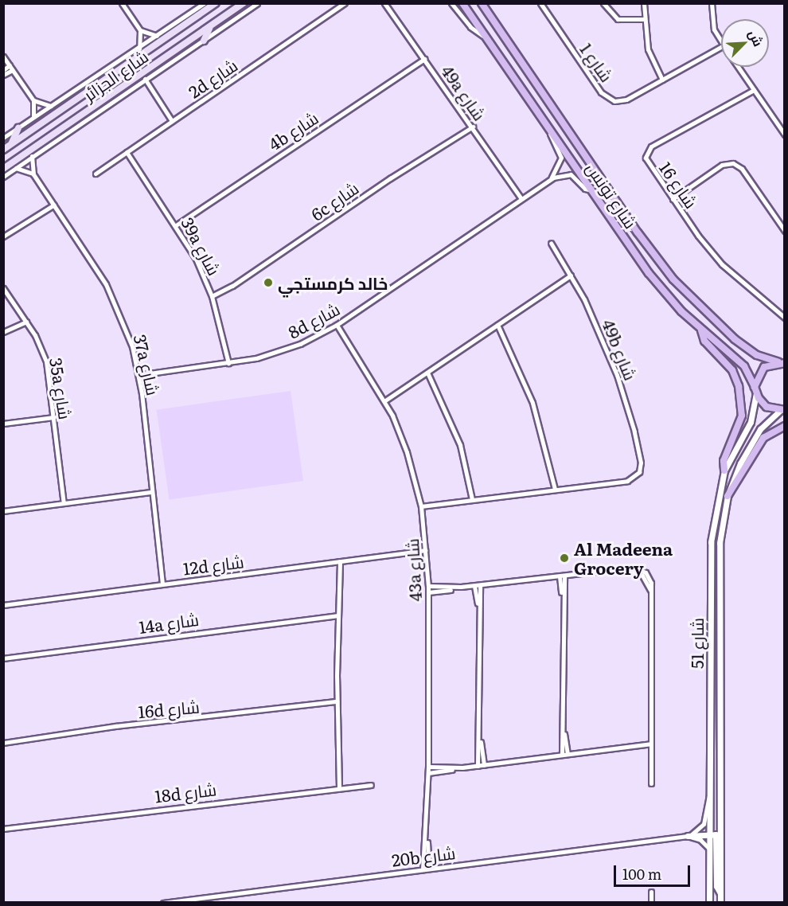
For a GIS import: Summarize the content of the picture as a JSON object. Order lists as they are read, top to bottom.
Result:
{
  "streets": {
    "main road": ["شارع الجزائر", "شارع تونس"],
    "street": [
      "شارع 1",
      "2d شارع",
      "49a شارع",
      "4b شارع",
      "شارع 16",
      "6c شارع",
      "39a شارع",
      "8d شارع",
      "49b شارع",
      "37a شارع",
      "35a شارع",
      "12d شارع",
      "43a شارع",
      "14a شارع",
      "شارع 51",
      "16d شارع",
      "18d شارع",
      "20b شارع"
    ]
  },
  "crossings": [
    ["2d شارع", "39a شارع"],
    ["49a شارع", "4b شارع"],
    ["49a شارع", "6c شارع"],
    ["49a شارع", "8d شارع"],
    ["4b شارع", "39a شارع"],
    ["شارع تونس", "8d شارع"],
    ["شارع تونس", "شارع 51"],
    ["6c شارع", "39a شارع"],
    ["39a شارع", "8d شارع"],
    ["8d شارع", "37a شارع"],
    ["8d شارع", "43a شارع"],
    ["37a شارع", "12d شارع"],
    ["12d شارع", "43a شارع"],
    ["43a شارع", "20b شارع"]
  ],
  "places": ["خالد كرمستجي", "Al Madeena Grocery"],
  "scale_bar": "100 m",
  "north": "top right"
}
